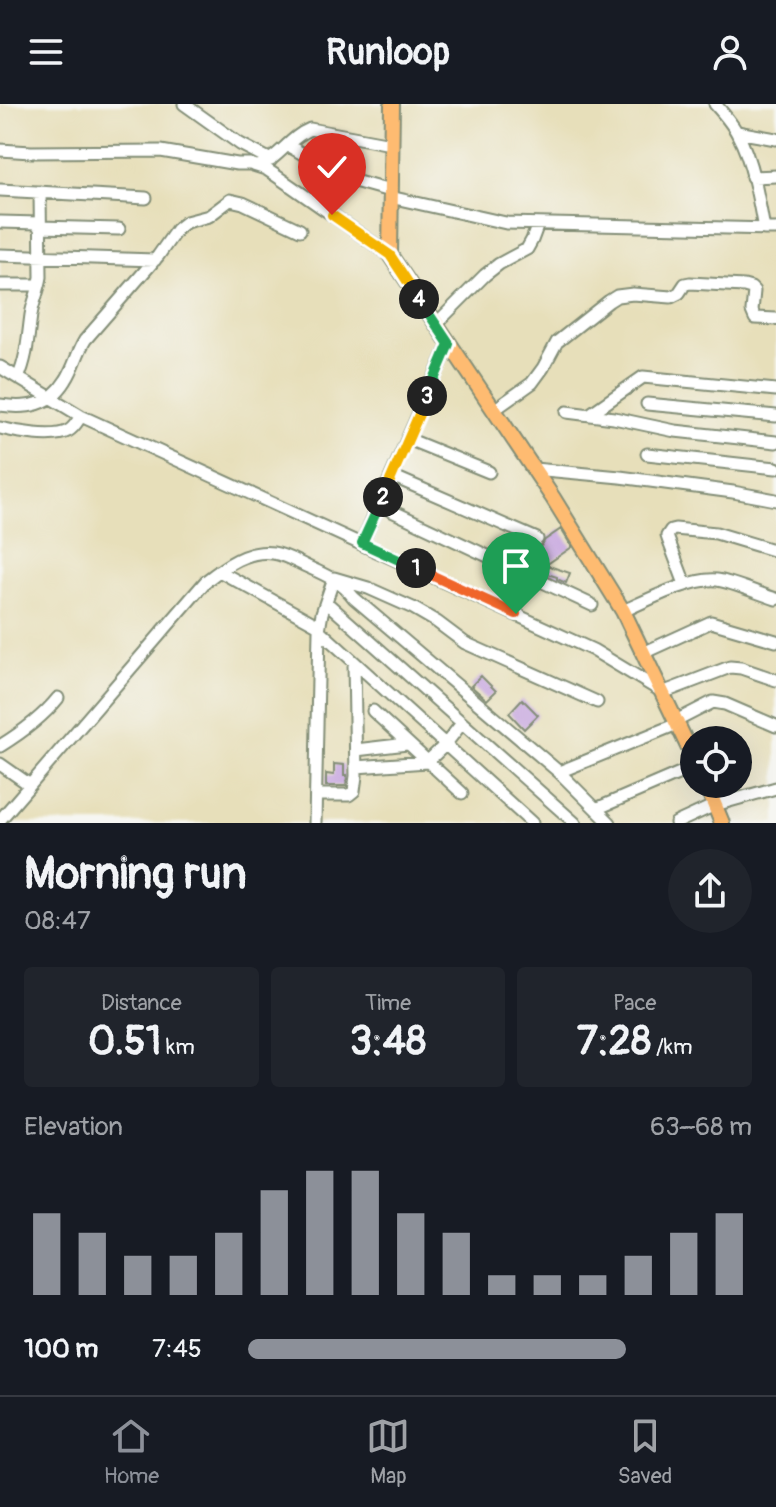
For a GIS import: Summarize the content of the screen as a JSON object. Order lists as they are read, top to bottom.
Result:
{
  "page": {
    "header": "Runloop",
    "pins": [
      "4",
      "3",
      "2",
      "1"
    ],
    "heading": ["Morning run", "08:47"],
    "stats": [
      ["Distance", "0.51 km"],
      ["Time", "3:48"],
      ["Pace", "7:28 /km"]
    ],
    "chart": ["Elevation", "63–68 m"],
    "list": [
      {
        "name": "100 m",
        "note": "7:45"
      }
    ],
    "tabs": ["Home", "Map", "Saved"]
  }
}
